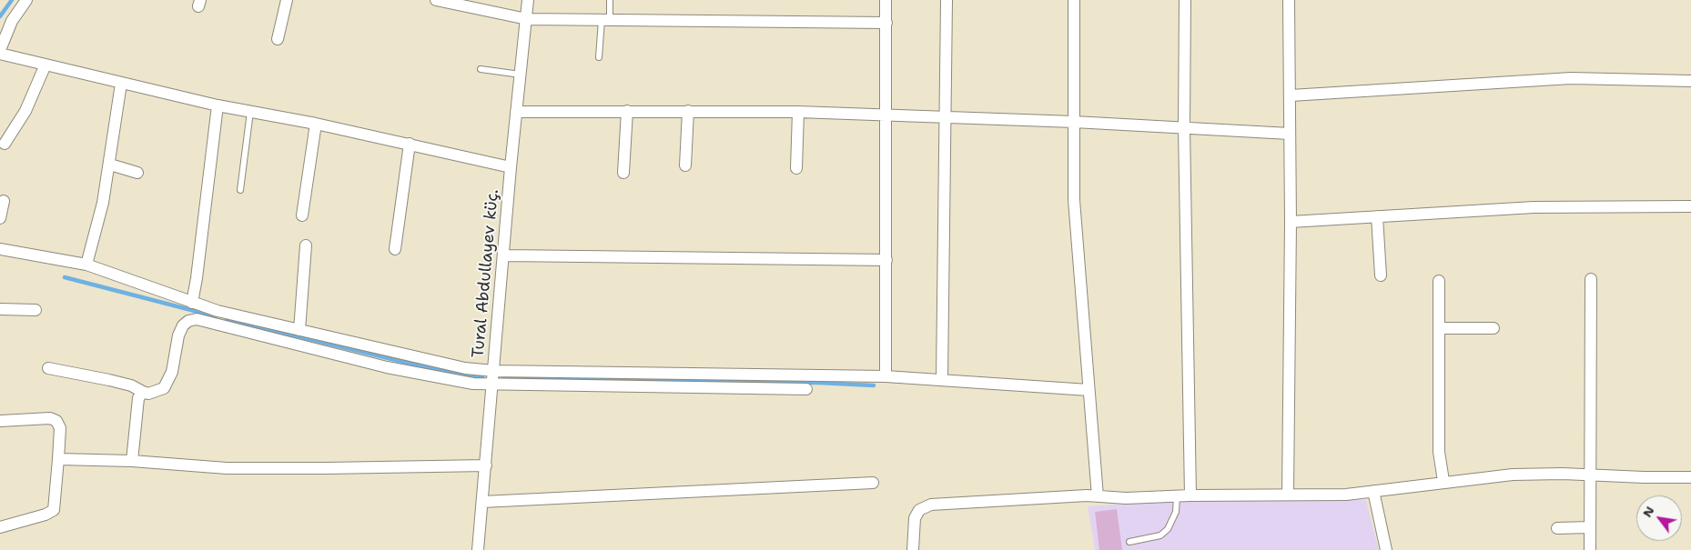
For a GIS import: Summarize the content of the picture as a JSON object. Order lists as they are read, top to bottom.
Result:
{
  "streets": {
    "street": ["Tural Abdullayev küç."]
  },
  "north": "top left"
}
